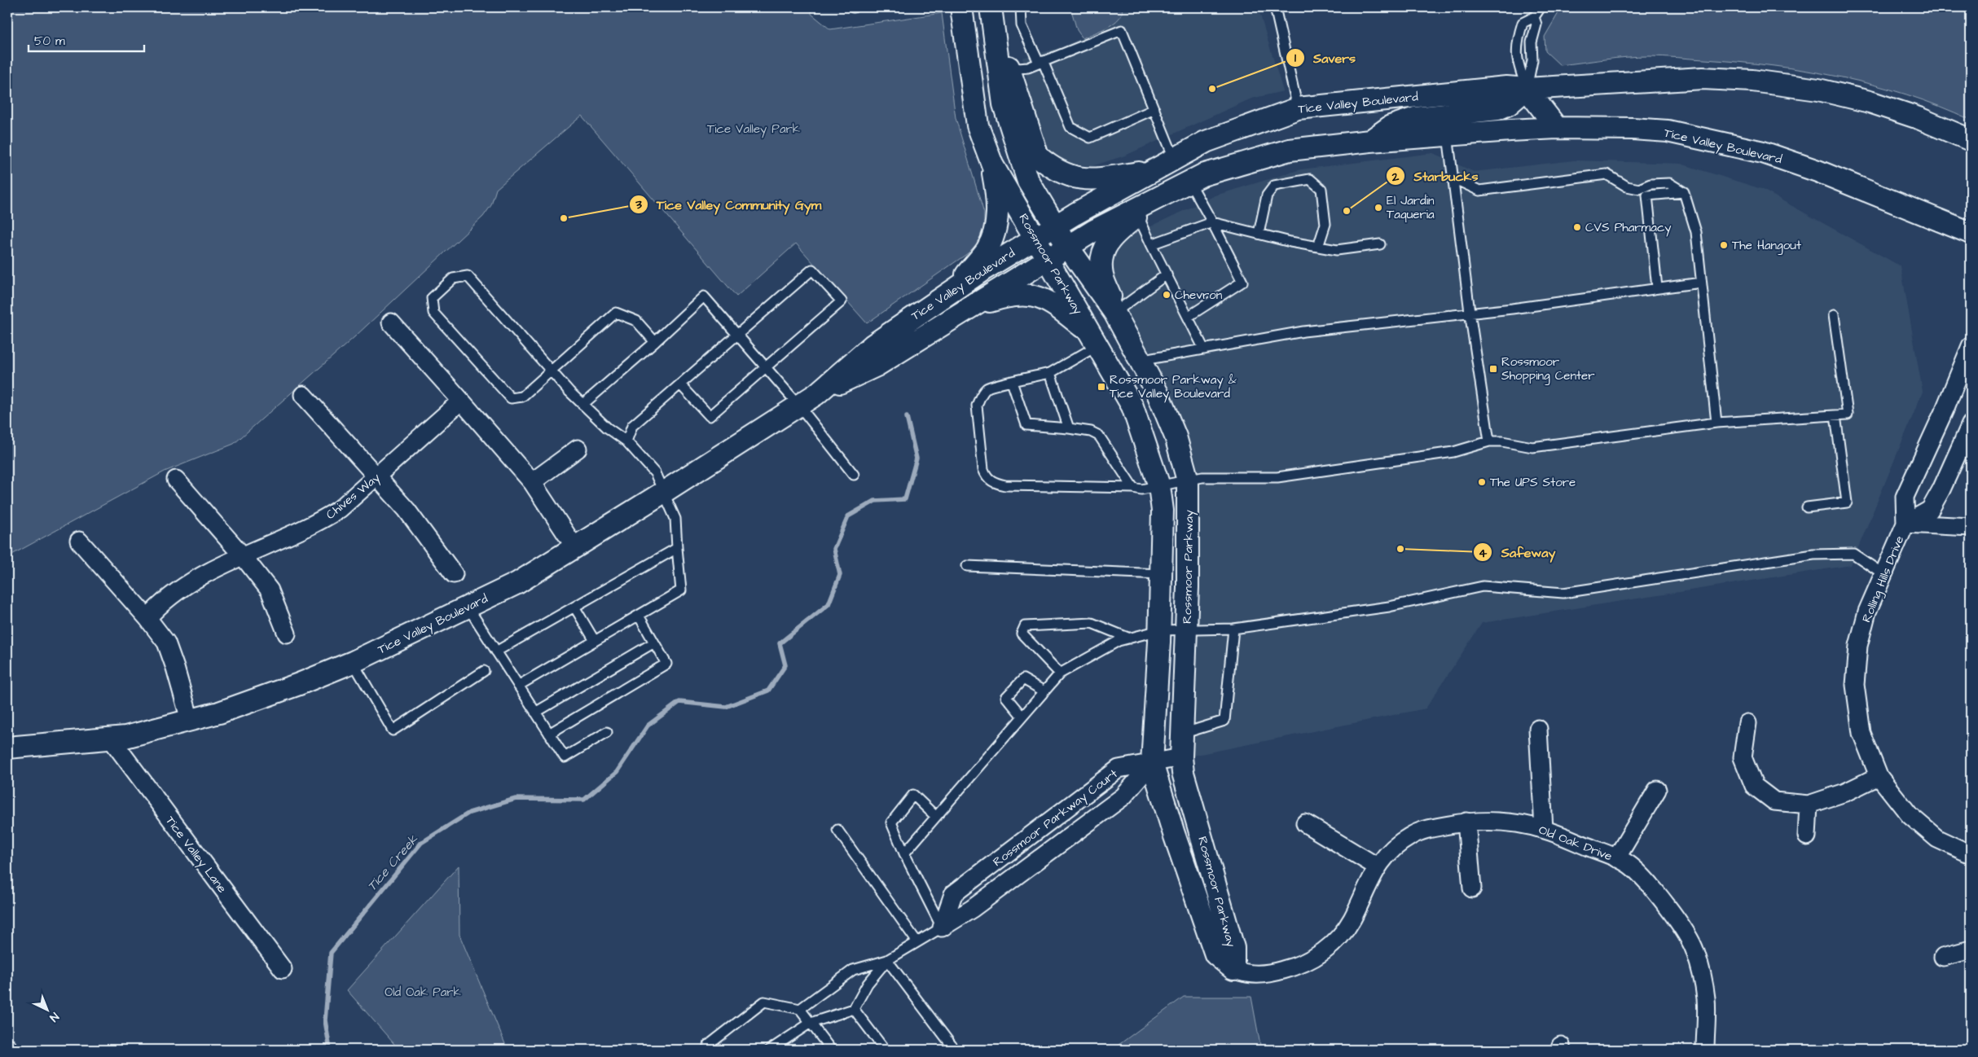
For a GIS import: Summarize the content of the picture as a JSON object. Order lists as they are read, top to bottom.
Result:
{
  "streets": {
    "street": [
      "Tice Valley Boulevard",
      "Rossmoor Parkway",
      "Chives Way",
      "Rolling Hills Drive",
      "Rossmoor Parkway Court",
      "Old Oak Drive",
      "Tice Valley Lane"
    ]
  },
  "crossings": [
    ["Tice Valley Boulevard", "Rossmoor Parkway"],
    ["Tice Valley Boulevard", "Tice Valley Lane"],
    ["Rossmoor Parkway", "Rossmoor Parkway Court"],
    ["Rossmoor Parkway", "Old Oak Drive"]
  ],
  "water": ["Tice Creek"],
  "parks": ["Tice Valley Park", "Old Oak Park"],
  "places": {
    "other": [
      "Savers",
      "El Jardin Taqueria",
      "Starbucks",
      "Tice Valley Community Gym",
      "CVS Pharmacy",
      "The Hangout",
      "Chevron",
      "The UPS Store",
      "Safeway"
    ],
    "transit": ["Rossmoor Shopping Center", "Rossmoor Parkway & Tice Valley Boulevard"]
  },
  "scale_bar": "50 m",
  "north": "bottom right"
}
